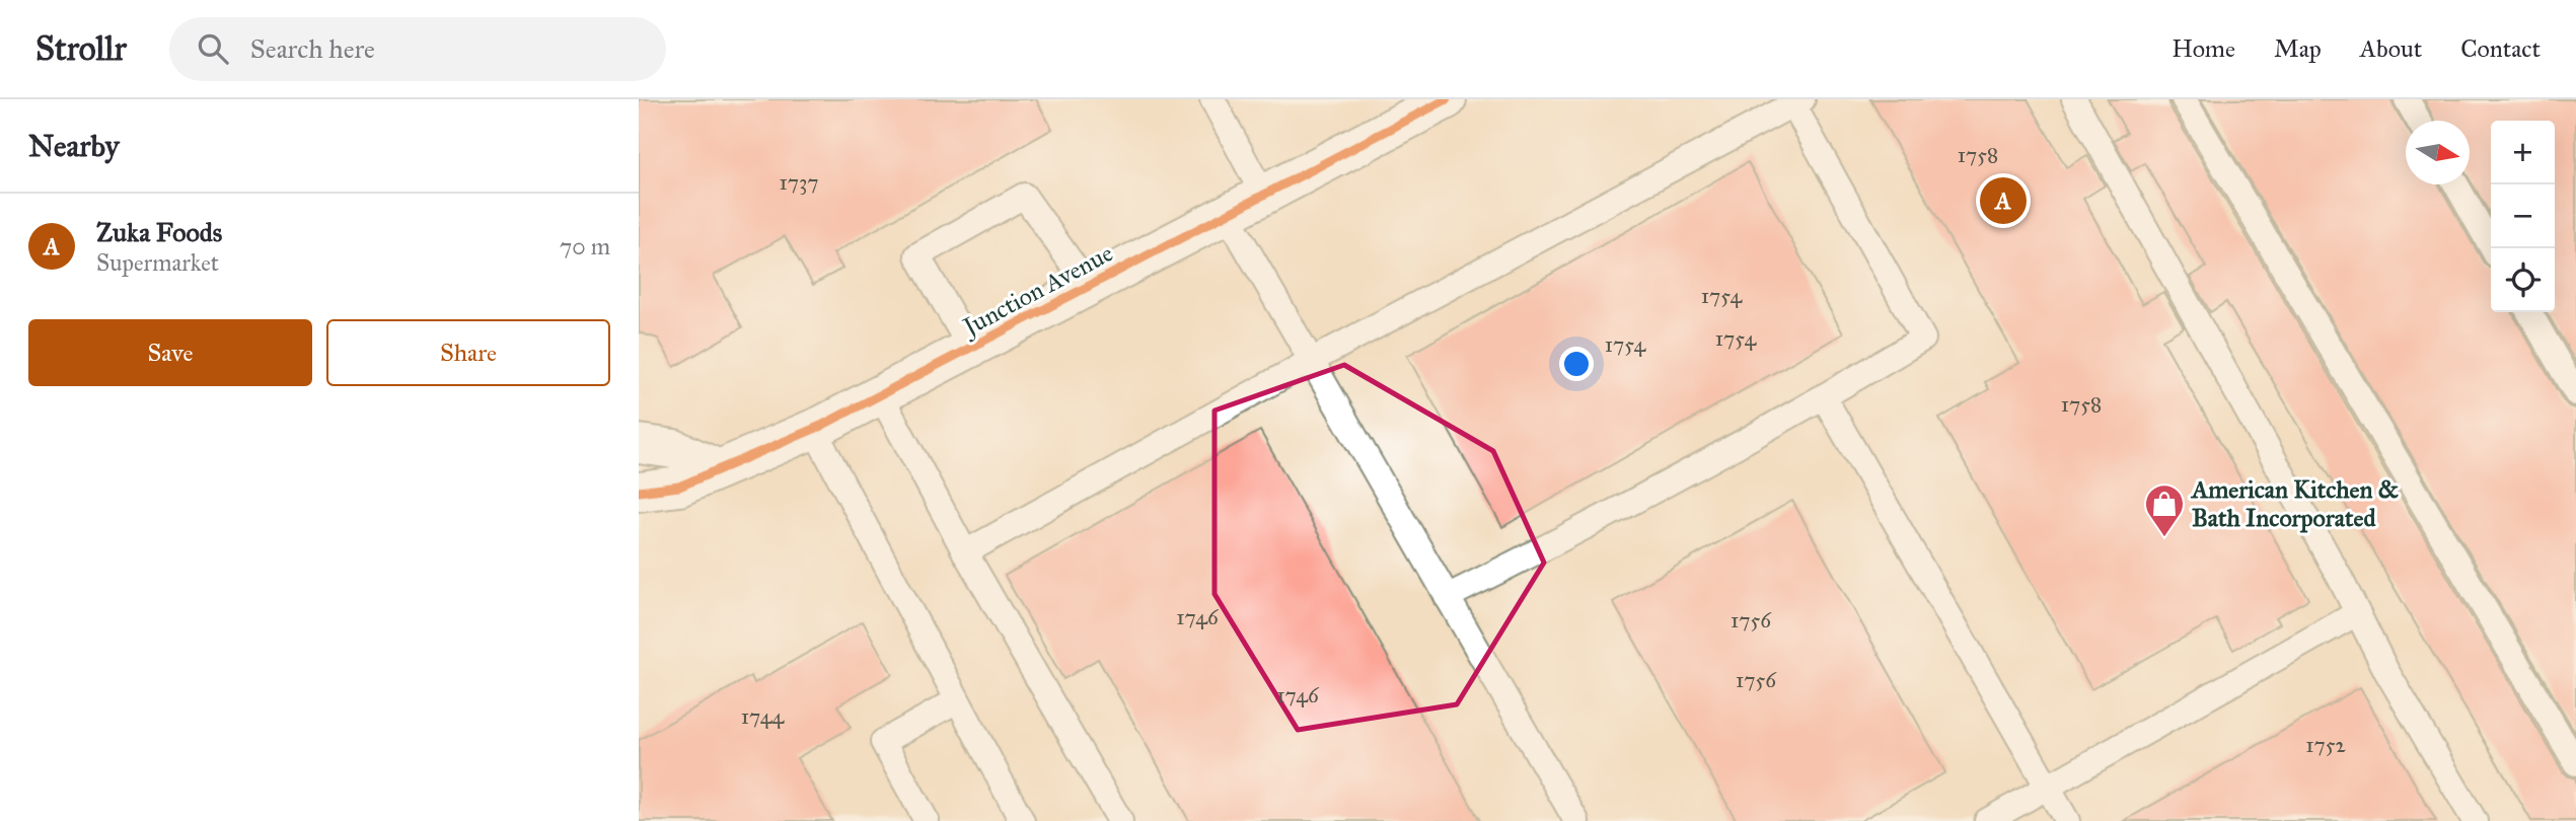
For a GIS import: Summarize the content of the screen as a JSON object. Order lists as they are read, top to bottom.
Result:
{
  "streets": {
    "street": ["Junction Avenue"]
  },
  "places": {
    "shop": ["American Kitchen & Bath Incorporated"]
  },
  "house_numbers": [
    "1758",
    "1737",
    "1754",
    "1754",
    "1754",
    "1758",
    "1746",
    "1756",
    "1756",
    "1746",
    "1744",
    "1752"
  ],
  "north": "right",
  "page": {
    "header": "Strollr",
    "search": "Search here",
    "nav": [
      "Home",
      "Map",
      "About",
      "Contact"
    ],
    "heading": "Nearby",
    "map_buttons": ["+", "−"],
    "pins": "A",
    "list": [
      {
        "mark": "A",
        "name": "Zuka Foods",
        "note": "Supermarket",
        "value": "70 m"
      }
    ],
    "buttons": ["Save", "Share"]
  }
}
